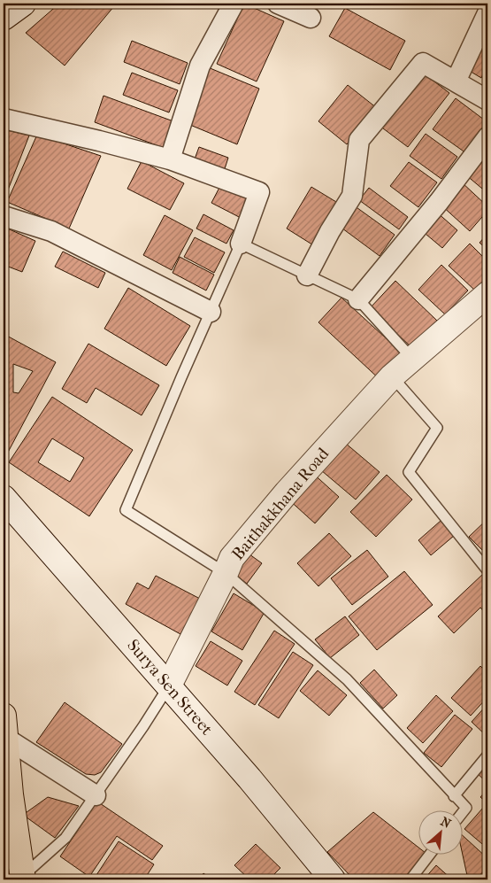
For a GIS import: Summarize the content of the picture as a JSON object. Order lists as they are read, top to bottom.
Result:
{
  "streets": {
    "main road": ["Baithakkhana Road", "Surya Sen Street"]
  },
  "crossings": [
    ["Baithakkhana Road", "Surya Sen Street"]
  ],
  "north": "top right"
}
